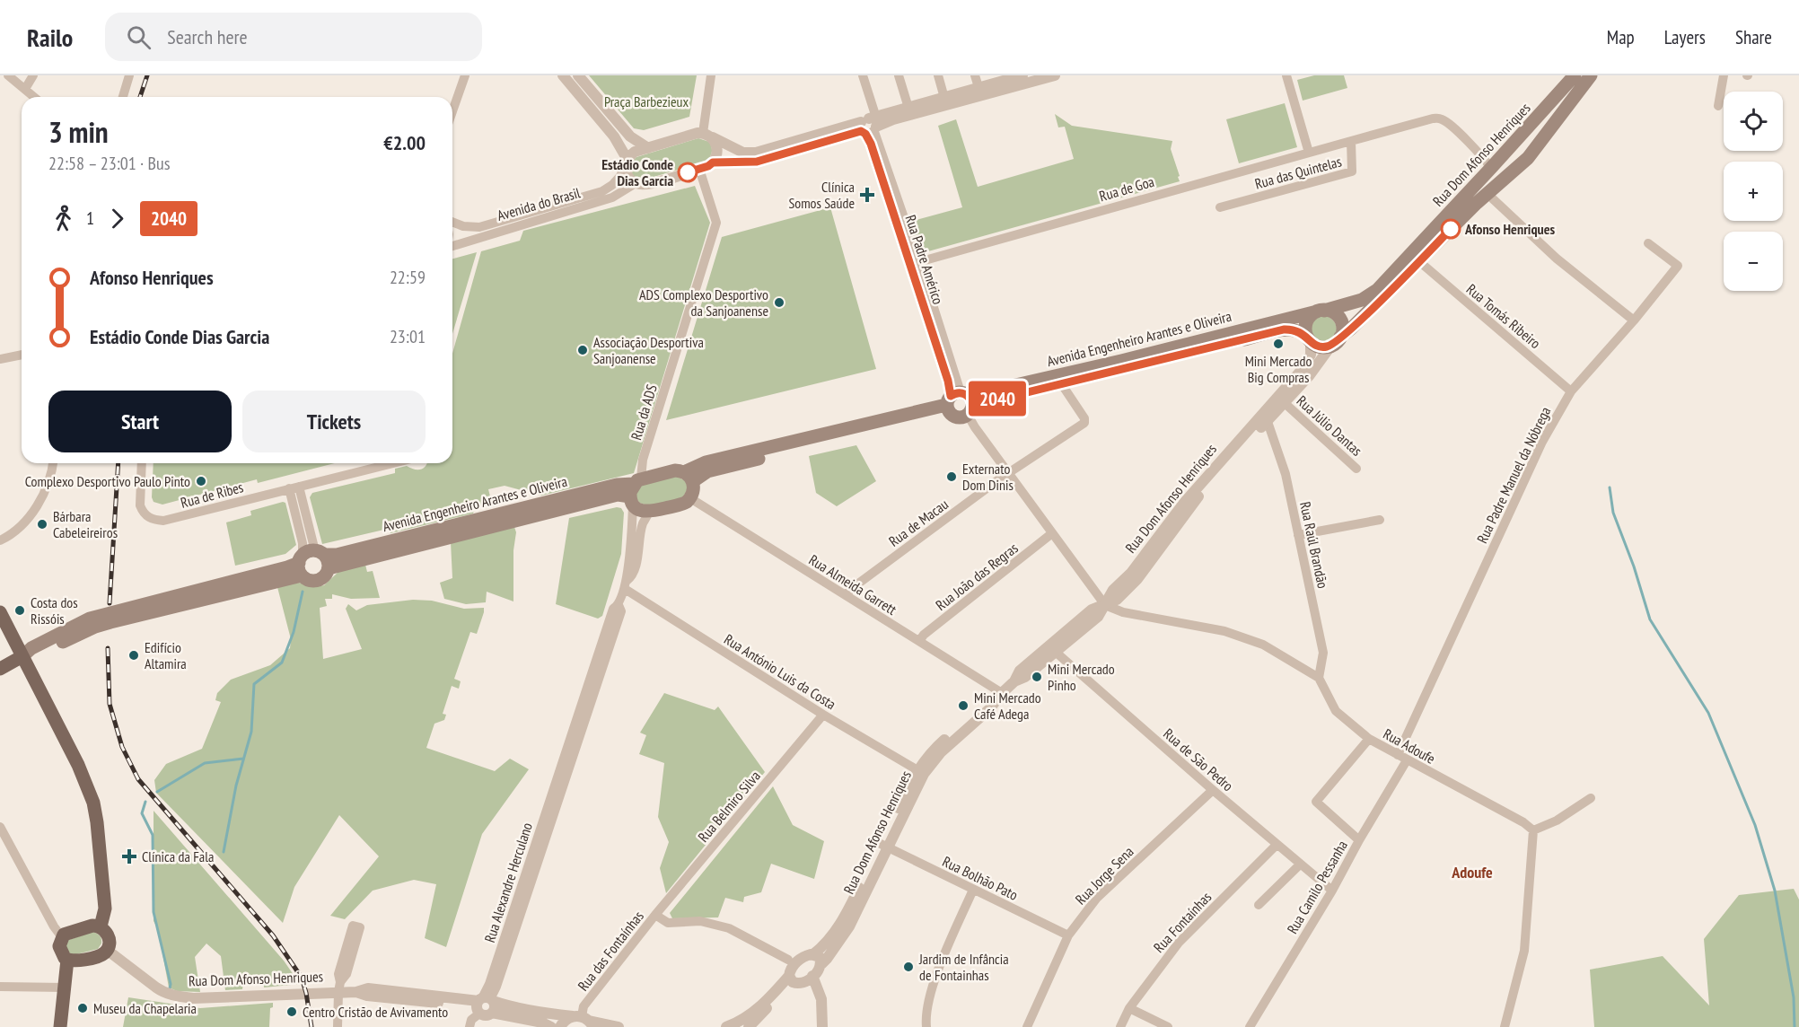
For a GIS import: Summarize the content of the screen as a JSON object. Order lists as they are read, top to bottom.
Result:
{
  "streets": {
    "main road": ["Rua Dom Afonso Henriques", "Avenida Engenheiro Arantes e Oliveira"],
    "street": [
      "Rua das Quintelas",
      "Rua de Goa",
      "Avenida do Brasil",
      "Rua Padre Américo",
      "Rua Tomás Ribeiro",
      "Rua da ADS",
      "Rua Júlio Dantas",
      "Rua Padre Manuel da Nóbrega",
      "Rua de Ribes",
      "Rua de Macau",
      "Rua Raúl Brandão",
      "Rua João das Regras",
      "Rua Almeida Garrett",
      "Rua António Luis da Costa",
      "Rua Adoufe",
      "Rua de São Pedro",
      "Rua Belmiro Silva",
      "Rua Jorge Sena",
      "Rua Bolhão Pato",
      "Rua Alexandre Herculano",
      "Rua Camilo Pessanha",
      "Rua Fontaínhas",
      "Rua das Fontaínhas"
    ]
  },
  "crossings": [
    ["Rua Dom Afonso Henriques", "Rua das Quintelas"],
    ["Rua Dom Afonso Henriques", "Rua Padre Américo"],
    ["Rua Dom Afonso Henriques", "Rua Tomás Ribeiro"],
    ["Rua Dom Afonso Henriques", "Avenida Engenheiro Arantes e Oliveira"],
    ["Rua Dom Afonso Henriques", "Rua Júlio Dantas"],
    ["Rua Dom Afonso Henriques", "Rua Raúl Brandão"],
    ["Rua Dom Afonso Henriques", "Rua Almeida Garrett"],
    ["Rua Dom Afonso Henriques", "Rua António Luis da Costa"],
    ["Rua Dom Afonso Henriques", "Rua de São Pedro"],
    ["Rua Dom Afonso Henriques", "Rua Bolhão Pato"],
    ["Rua Dom Afonso Henriques", "Rua Alexandre Herculano"],
    ["Rua Dom Afonso Henriques", "Rua das Fontaínhas"],
    ["Rua das Quintelas", "Rua de Goa"],
    ["Rua de Goa", "Rua Padre Américo"],
    ["Avenida do Brasil", "Rua Padre Américo"],
    ["Avenida do Brasil", "Rua da ADS"],
    ["Rua Padre Américo", "Avenida Engenheiro Arantes e Oliveira"],
    ["Rua Padre Américo", "Rua de Macau"],
    ["Rua Padre Américo", "Rua João das Regras"],
    ["Rua Tomás Ribeiro", "Rua Padre Manuel da Nóbrega"],
    ["Avenida Engenheiro Arantes e Oliveira", "Rua da ADS"],
    ["Avenida Engenheiro Arantes e Oliveira", "Rua de Macau"],
    ["Avenida Engenheiro Arantes e Oliveira", "Rua Alexandre Herculano"],
    ["Rua da ADS", "Rua Alexandre Herculano"],
    ["Rua Padre Manuel da Nóbrega", "Rua Adoufe"],
    ["Rua de Macau", "Rua Almeida Garrett"],
    ["Rua Raúl Brandão", "Rua Adoufe"],
    ["Rua João das Regras", "Rua Almeida Garrett"],
    ["Rua António Luis da Costa", "Rua Belmiro Silva"],
    ["Rua António Luis da Costa", "Rua Alexandre Herculano"],
    ["Rua Adoufe", "Rua Camilo Pessanha"],
    ["Rua de São Pedro", "Rua Jorge Sena"],
    ["Rua de São Pedro", "Rua Camilo Pessanha"],
    ["Rua de São Pedro", "Rua Fontaínhas"],
    ["Rua Belmiro Silva", "Rua das Fontaínhas"],
    ["Rua Jorge Sena", "Rua Bolhão Pato"]
  ],
  "districts": ["Adoufe"],
  "parks": ["Praça Barbezieux"],
  "places": {
    "other": [
      "Estádio Conde Dias Garcia",
      "Afonso Henriques",
      "ADS Complexo Desportivo da Sanjoanense",
      "Mini Mercado Big Compras",
      "Associação Desportiva Sanjoanense",
      "Externato Dom Dinis",
      "Complexo Desportivo Paulo Pinto",
      "Bárbara Cabeleireiros",
      "Costa dos Rissóis",
      "Edifício Altamira",
      "Mini Mercado Pinho",
      "Mini Mercado Café Adega",
      "Jardim de Infância de Fontainhas",
      "Museu da Chapelaria",
      "Centro Cristão de Avivamento"
    ],
    "health": ["Clínica Somos Saúde", "Clínica da Fala"]
  },
  "lines": ["bus line 2040"],
  "page": {
    "header": "Railo",
    "search": "Search here",
    "nav": ["Map", "Layers", "Share"],
    "on_map": "2040",
    "map_buttons": ["+", "−"],
    "heading": ["3 min", "22:58 – 23:01 · Bus", "€2.00"],
    "legs": ["1", "2040"],
    "list": [
      {
        "name": "Afonso Henriques",
        "value": "22:59"
      },
      {
        "name": "Estádio Conde Dias Garcia",
        "value": "23:01"
      }
    ],
    "buttons": ["Start", "Tickets"]
  }
}
